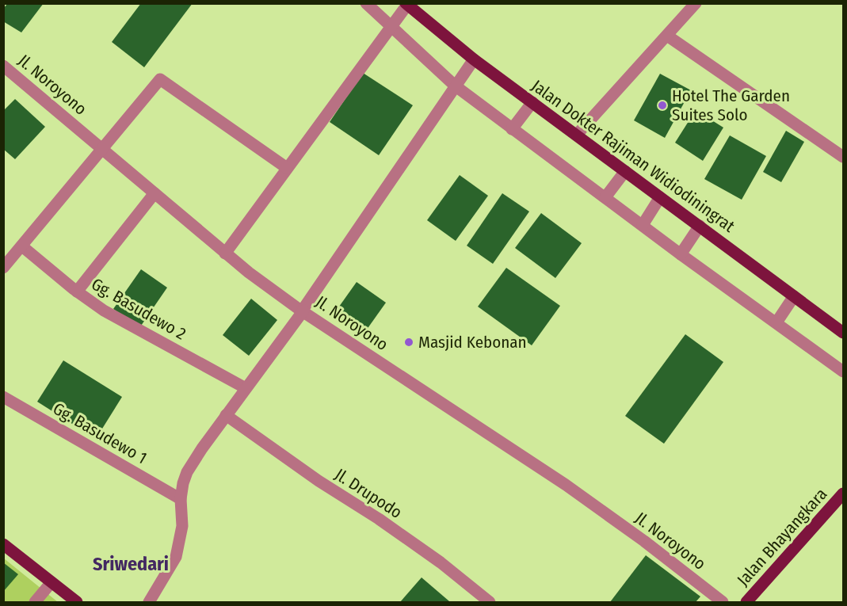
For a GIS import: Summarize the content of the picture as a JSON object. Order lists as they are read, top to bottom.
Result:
{
  "streets": {
    "main road": ["Jalan Dokter Rajiman Widiodiningrat", "Jalan Bhayangkara"],
    "street": [
      "Jl. Noroyono",
      "Gg. Basudewo 2",
      "Gg. Basudewo 1",
      "Jl. Drupodo"
    ]
  },
  "districts": ["Sriwedari"],
  "places": ["Hotel The Garden Suites Solo", "Masjid Kebonan"]
}
